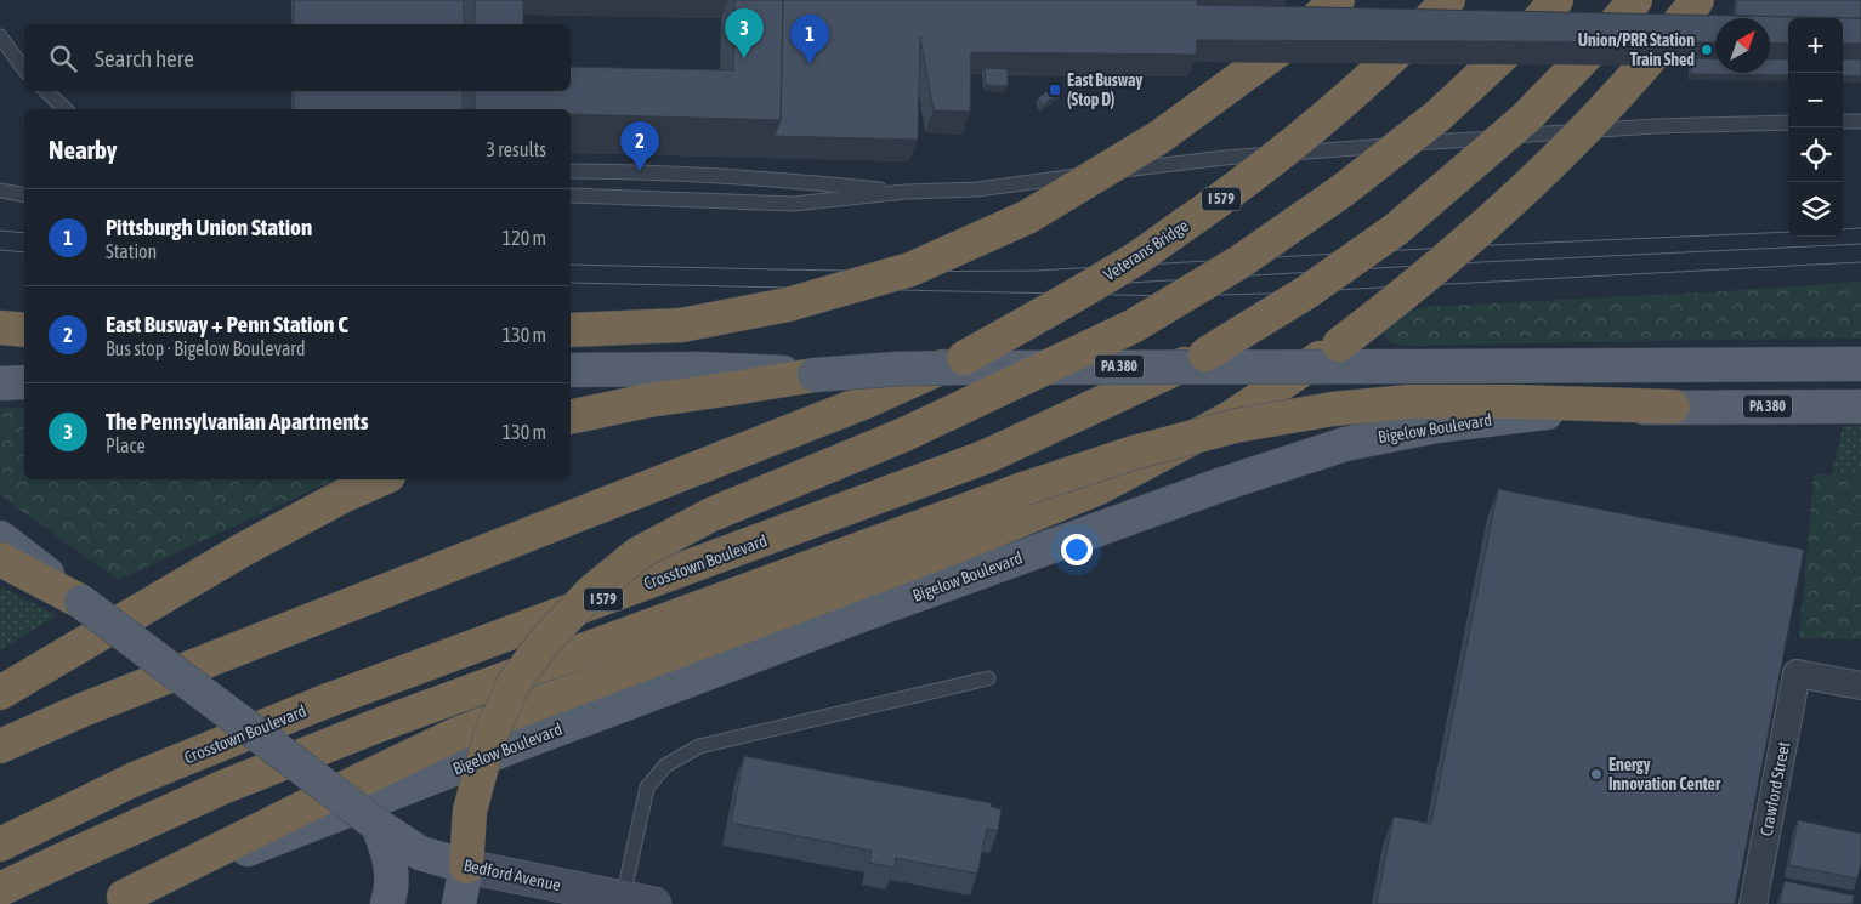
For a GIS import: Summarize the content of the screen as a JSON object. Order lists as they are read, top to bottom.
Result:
{
  "streets": {
    "highway": ["I 579", "Veterans Bridge", "Crosstown Boulevard"],
    "main road": ["PA 380", "Bigelow Boulevard", "Bedford Avenue"],
    "street": ["Crawford Street"]
  },
  "places": {
    "other": ["Union/PRR Station Train Shed", "Energy Innovation Center"],
    "transit": ["East Busway (Stop D)"]
  },
  "north": "top right",
  "page": {
    "pins": ["3", "1", "2"],
    "map_buttons": ["+", "−"],
    "search": "Search here",
    "heading": ["Nearby", "3 results"],
    "list": [
      {
        "mark": "1",
        "name": "Pittsburgh Union Station",
        "note": "Station",
        "value": "120 m"
      },
      {
        "mark": "2",
        "name": "East Busway + Penn Station C",
        "note": "Bus stop · Bigelow Boulevard",
        "value": "130 m"
      },
      {
        "mark": "3",
        "name": "The Pennsylvanian Apartments",
        "note": "Place",
        "value": "130 m"
      }
    ]
  }
}
